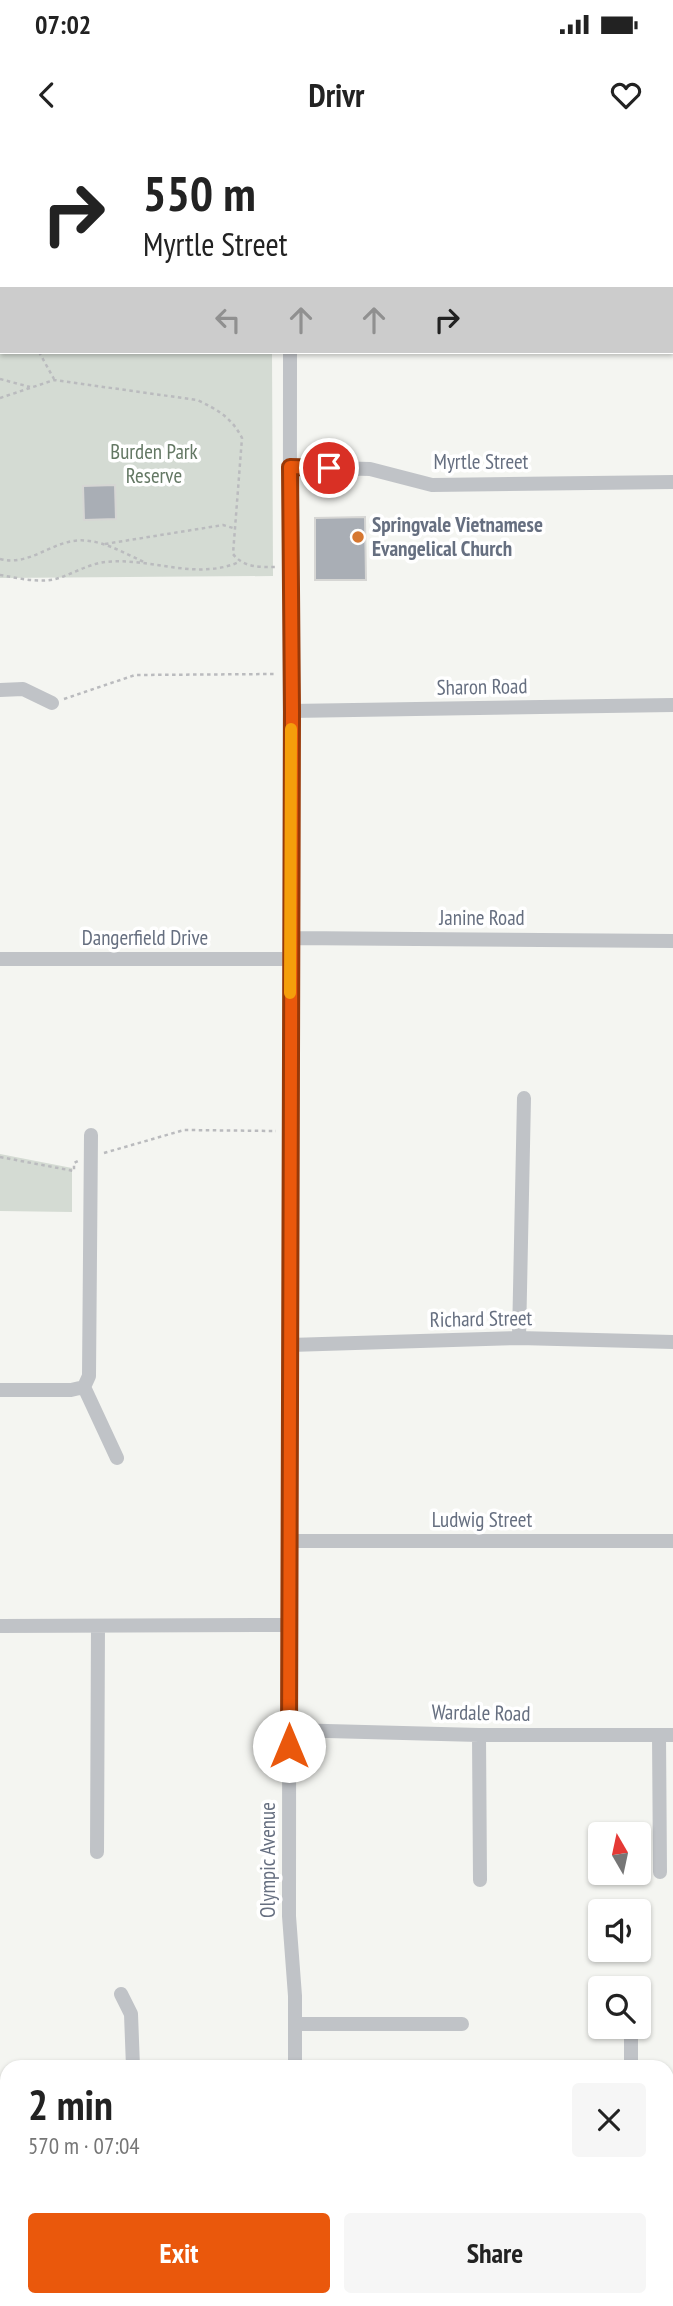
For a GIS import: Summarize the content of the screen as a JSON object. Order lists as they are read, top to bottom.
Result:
{
  "streets": {
    "street": [
      "Myrtle Street",
      "Sharon Road",
      "Janine Road",
      "Dangerfield Drive",
      "Richard Street",
      "Ludwig Street",
      "Wardale Road",
      "Olympic Avenue"
    ]
  },
  "crossings": [
    ["Myrtle Street", "Olympic Avenue"],
    ["Sharon Road", "Olympic Avenue"],
    ["Janine Road", "Olympic Avenue"],
    ["Dangerfield Drive", "Olympic Avenue"],
    ["Richard Street", "Olympic Avenue"],
    ["Ludwig Street", "Olympic Avenue"],
    ["Wardale Road", "Olympic Avenue"]
  ],
  "parks": ["Burden Park Reserve"],
  "places": ["Springvale Vietnamese Evangelical Church"],
  "north": "top",
  "page": {
    "status": "07:02",
    "header": "Drivr",
    "turn": ["550 m", "Myrtle Street"],
    "heading": ["2 min", "570 m · 07:04"],
    "buttons": ["Exit", "Share"]
  }
}
